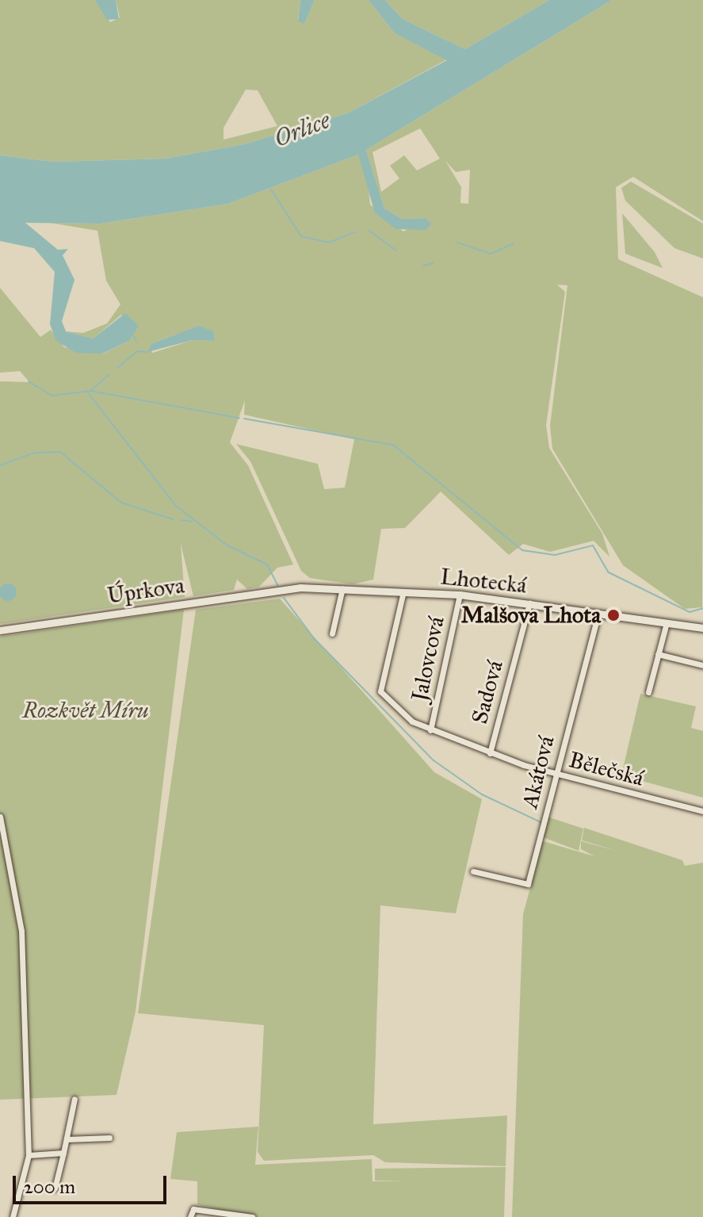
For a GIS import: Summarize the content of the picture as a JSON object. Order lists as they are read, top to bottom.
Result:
{
  "streets": {
    "street": [
      "Lhotecká",
      "Úprkova",
      "Jalovcová",
      "Sadová",
      "Bělečská",
      "Akátová"
    ]
  },
  "crossings": [
    ["Lhotecká", "Úprkova"],
    ["Lhotecká", "Jalovcová"],
    ["Lhotecká", "Sadová"],
    ["Lhotecká", "Bělečská"],
    ["Lhotecká", "Akátová"],
    ["Jalovcová", "Bělečská"],
    ["Sadová", "Bělečská"],
    ["Bělečská", "Akátová"]
  ],
  "water": ["Orlice"],
  "parks": ["Rozkvět Míru"],
  "places": ["Malšova Lhota"],
  "scale_bar": "200 m"
}
